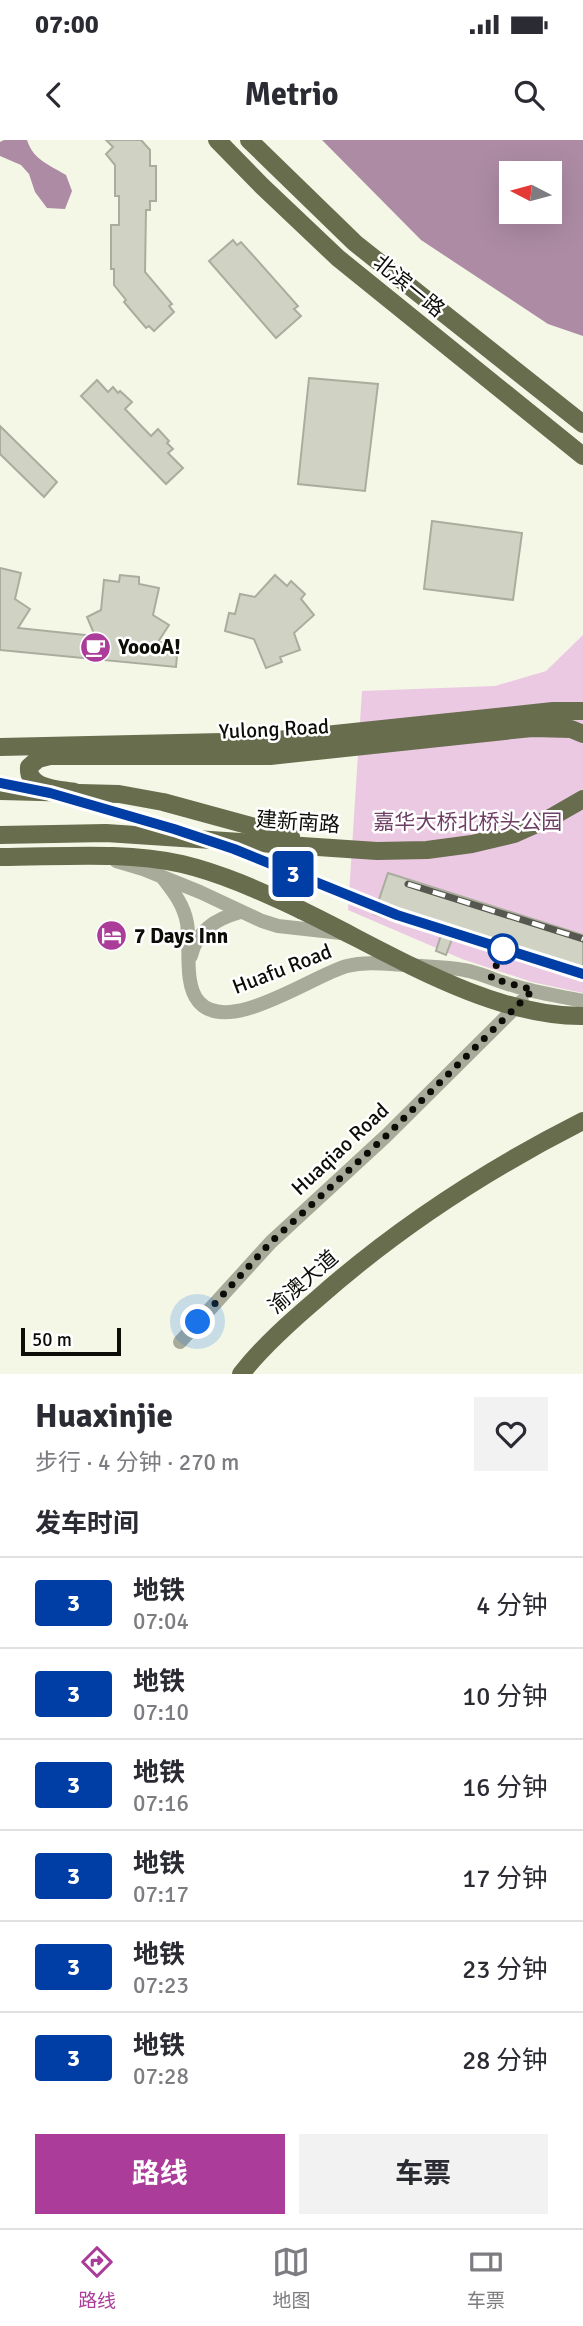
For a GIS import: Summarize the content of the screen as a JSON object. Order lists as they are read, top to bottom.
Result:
{
  "streets": {
    "main road": [
      "北滨一路",
      "Yulong Road",
      "建新南路",
      "渝澳大道"
    ],
    "street": ["Huafu Road", "Huaqiao Road"]
  },
  "crossings": [
    ["Huafu Road", "Huaqiao Road"]
  ],
  "parks": ["嘉华大桥北桥头公园"],
  "places": {
    "cafe": ["YoooA!"],
    "hotel": ["7 Days Inn"]
  },
  "lines": ["metro line 3"],
  "scale_bar": "50 m",
  "north": "left",
  "page": {
    "status": "07:00",
    "header": "Metrio",
    "on_map": "3",
    "scale": "50 m",
    "heading": [
      ["Huaxinjie", "步行 · 4 分钟 · 270 m"],
      "发车时间"
    ],
    "list": [
      {
        "mark": "3",
        "name": "地铁",
        "note": "07:04",
        "value": "4 分钟"
      },
      {
        "mark": "3",
        "name": "地铁",
        "note": "07:10",
        "value": "10 分钟"
      },
      {
        "mark": "3",
        "name": "地铁",
        "note": "07:16",
        "value": "16 分钟"
      },
      {
        "mark": "3",
        "name": "地铁",
        "note": "07:17",
        "value": "17 分钟"
      },
      {
        "mark": "3",
        "name": "地铁",
        "note": "07:23",
        "value": "23 分钟"
      },
      {
        "mark": "3",
        "name": "地铁",
        "note": "07:28",
        "value": "28 分钟"
      }
    ],
    "buttons": ["路线", "车票"],
    "tabs": ["路线", "地图", "车票"]
  }
}
